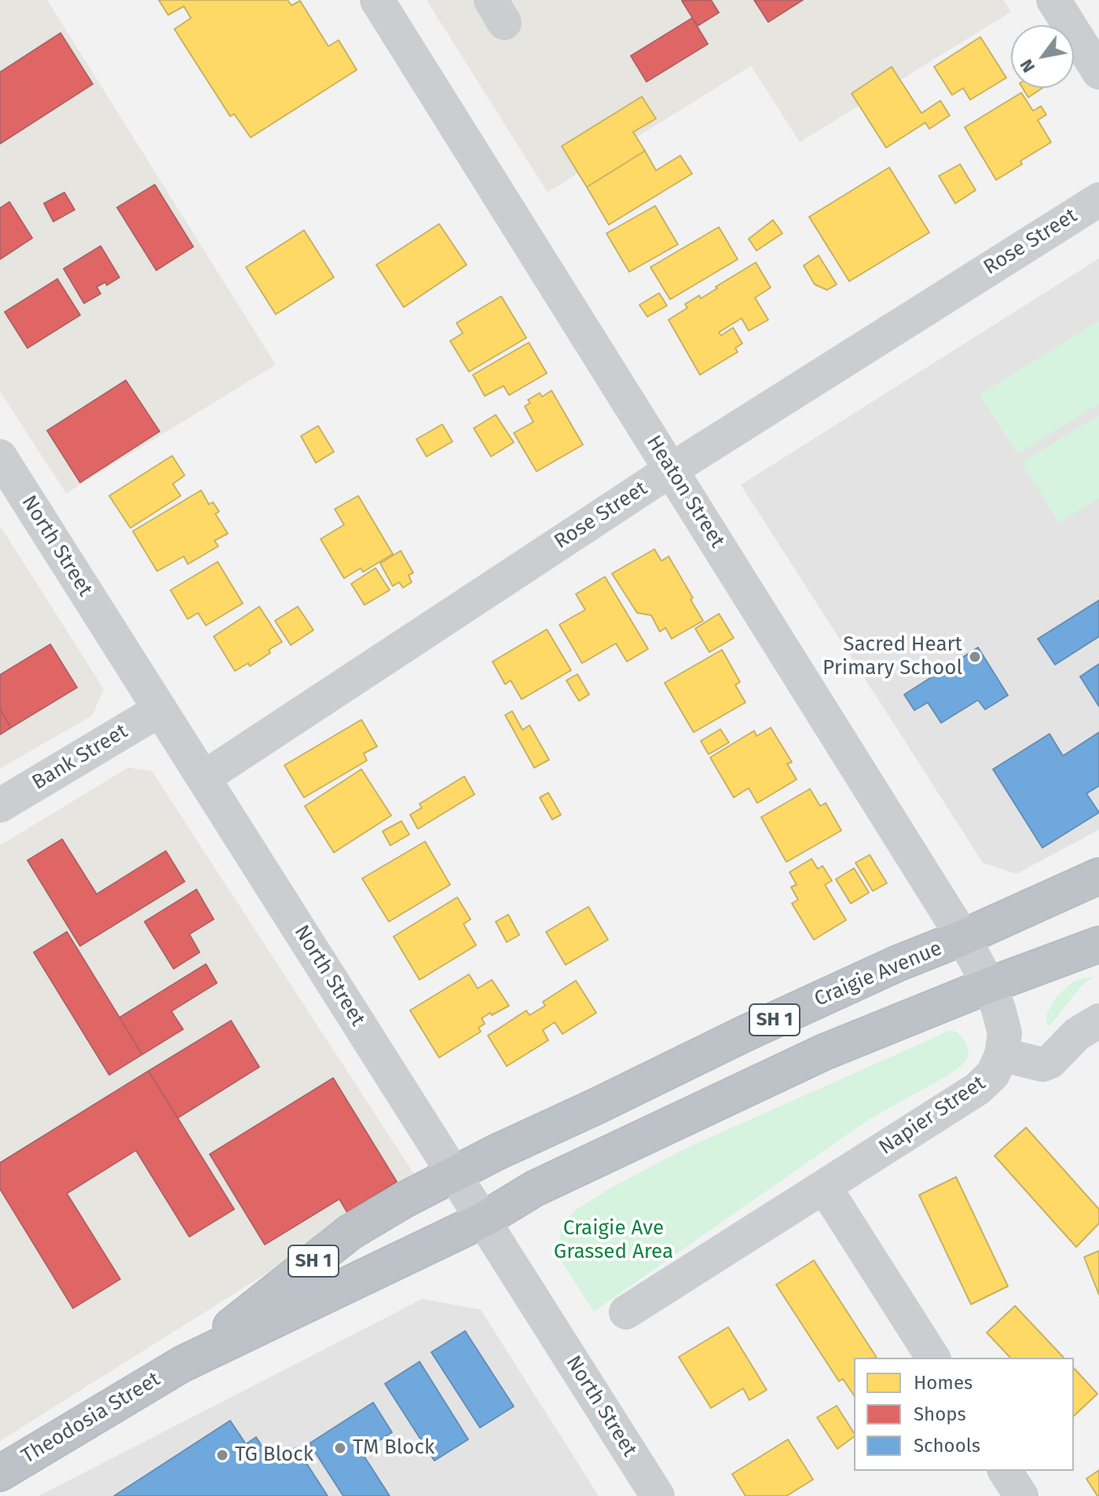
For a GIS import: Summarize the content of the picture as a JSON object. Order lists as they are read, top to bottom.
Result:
{
  "streets": {
    "highway": ["Craigie Avenue", "SH 1", "Theodosia Street"],
    "street": [
      "Rose Street",
      "Heaton Street",
      "North Street",
      "Bank Street",
      "Napier Street"
    ]
  },
  "crossings": [
    ["Rose Street", "Heaton Street"],
    ["Rose Street", "North Street"],
    ["Heaton Street", "Craigie Avenue"],
    ["Heaton Street", "SH 1"],
    ["Heaton Street", "Napier Street"],
    ["North Street", "Bank Street"],
    ["North Street", "Craigie Avenue"],
    ["North Street", "SH 1"],
    ["North Street", "Theodosia Street"],
    ["Craigie Avenue", "Theodosia Street"],
    ["SH 1", "Napier Street"],
    ["SH 1", "Theodosia Street"]
  ],
  "parks": ["Craigie Ave Grassed Area"],
  "places": ["Sacred Heart Primary School", "TM Block", "TG Block"],
  "legend": ["Homes", "Shops", "Schools"],
  "north": "bottom left"
}
